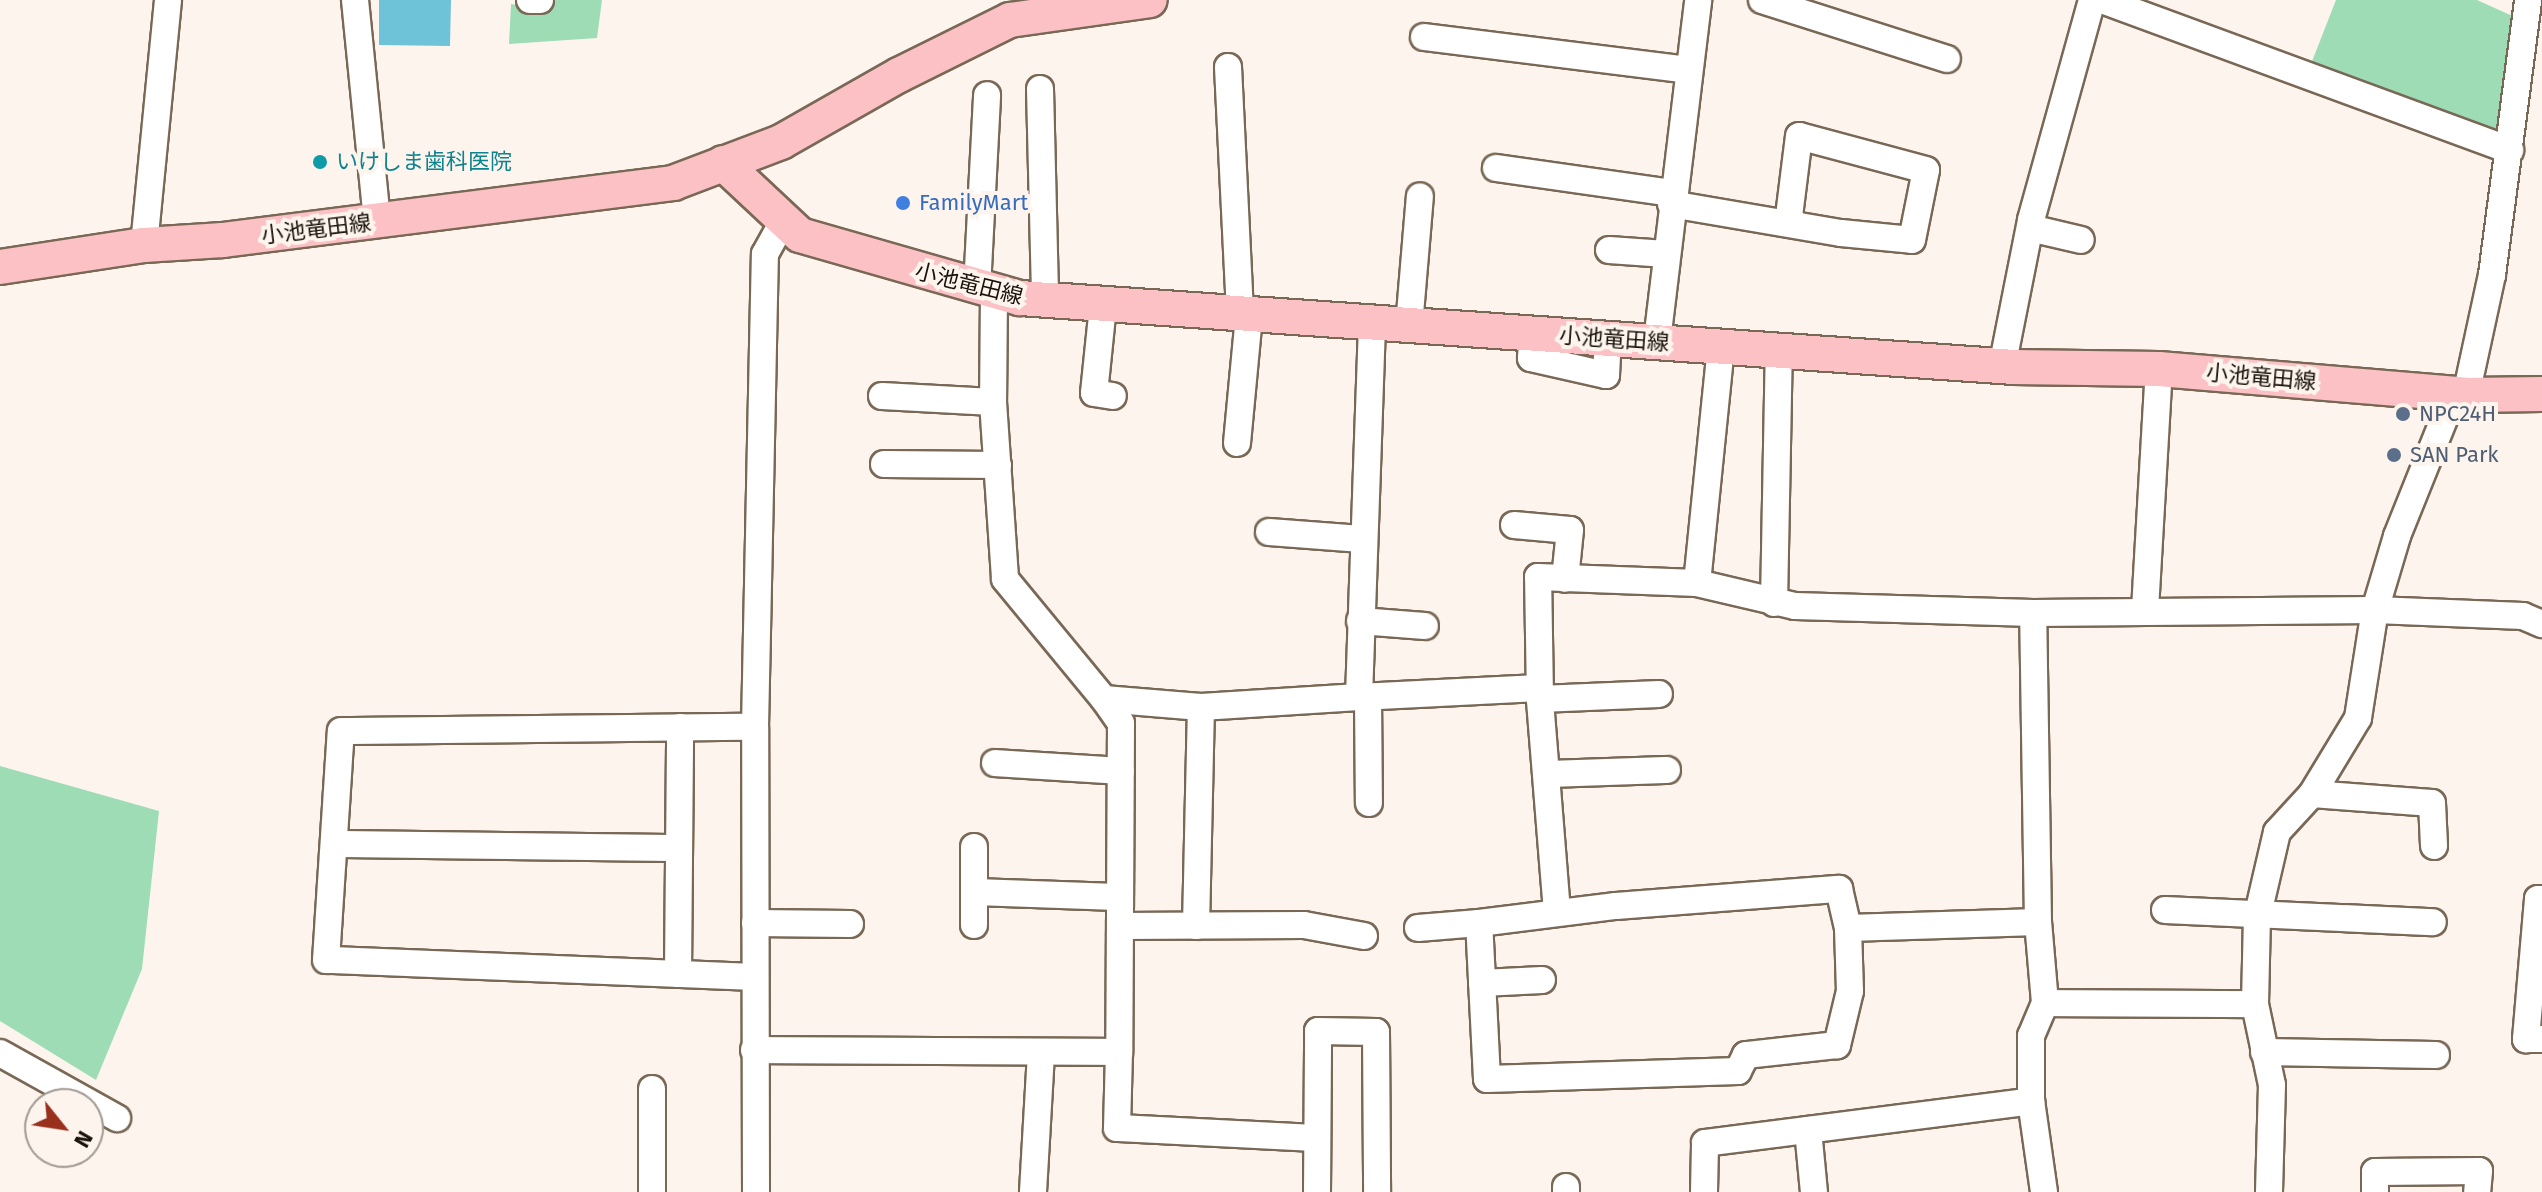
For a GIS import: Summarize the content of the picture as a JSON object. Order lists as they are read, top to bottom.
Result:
{
  "streets": {
    "main road": ["小池竜田線"]
  },
  "places": [
    "いけしま歯科医院",
    "FamilyMart",
    "NPC24H",
    "SAN Park"
  ],
  "north": "bottom right"
}
